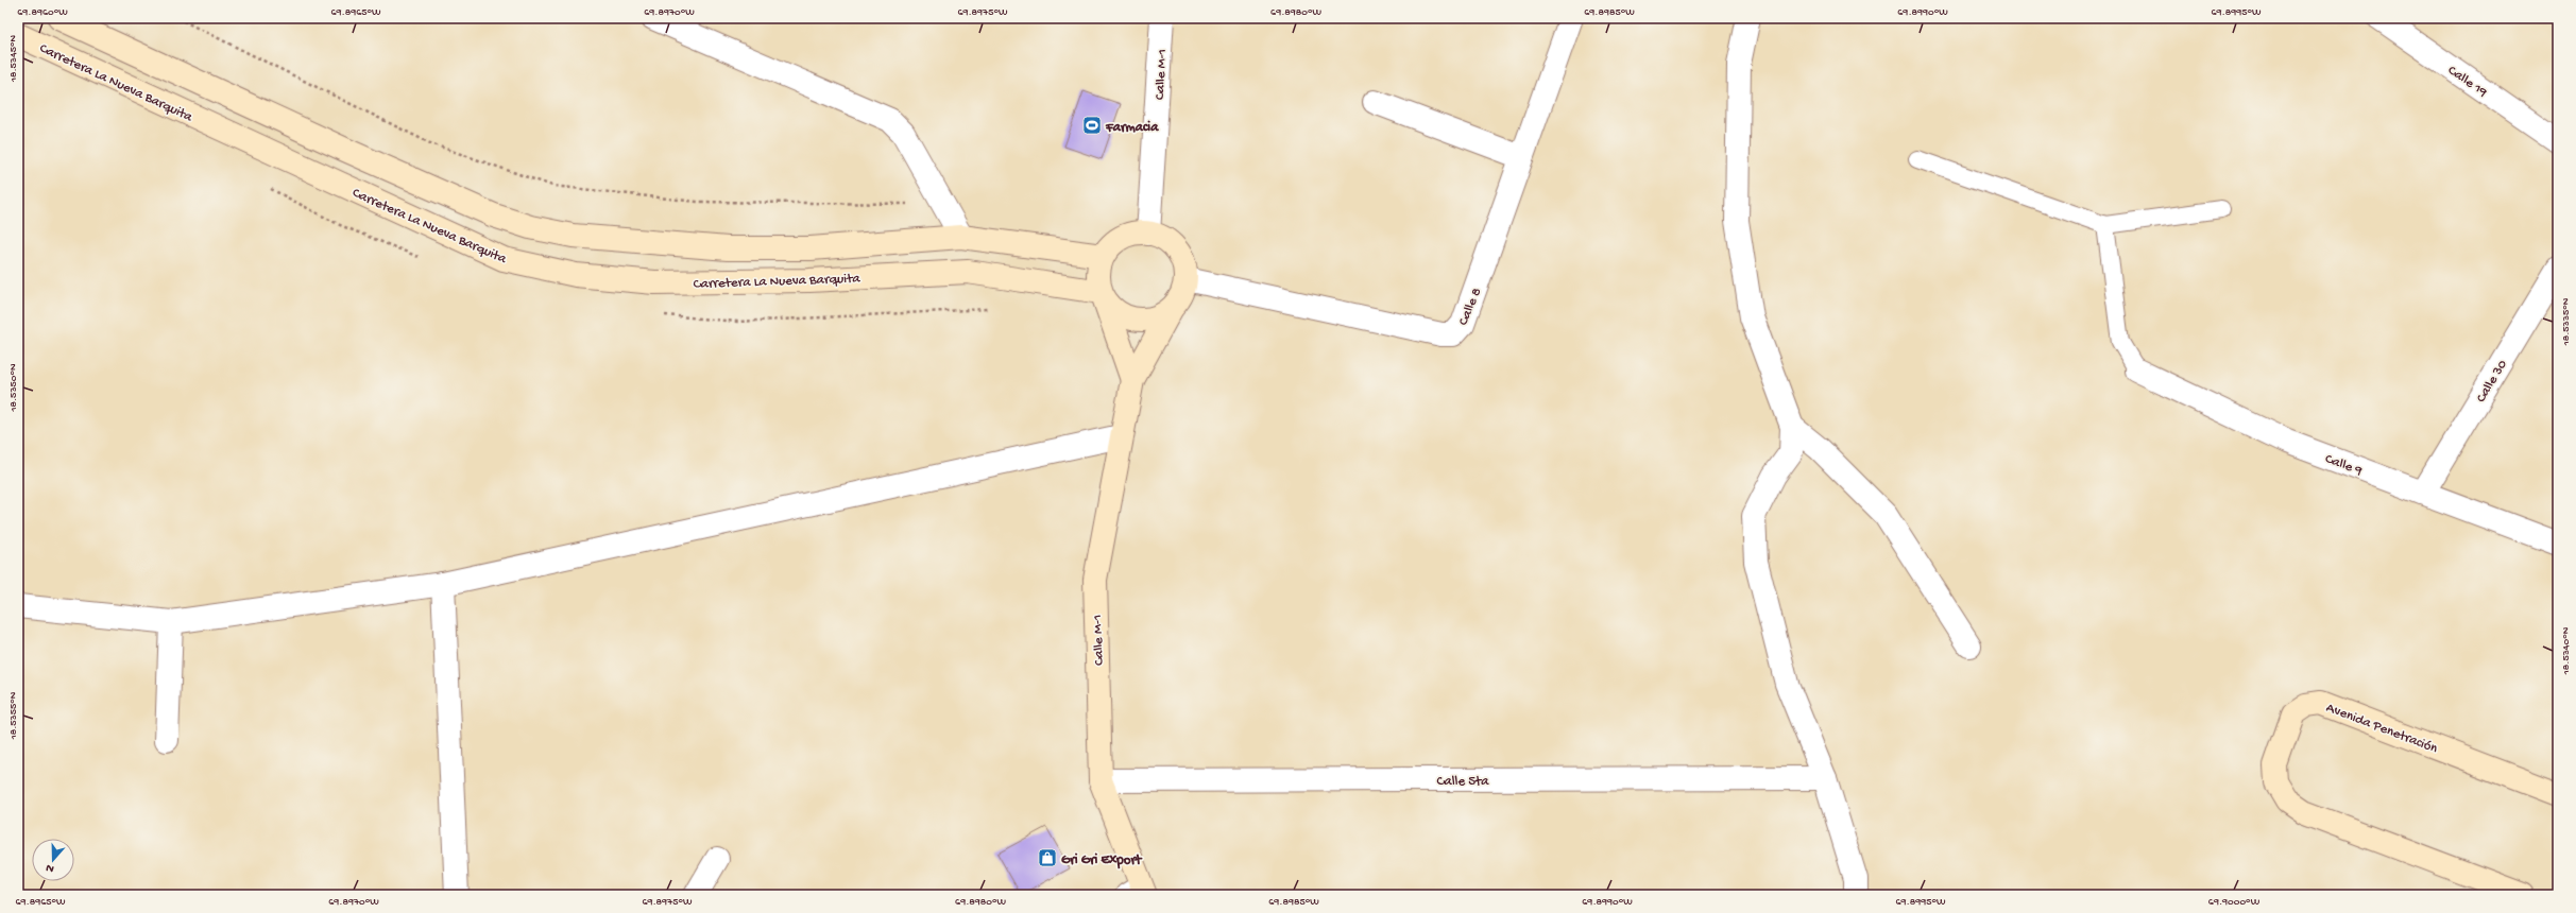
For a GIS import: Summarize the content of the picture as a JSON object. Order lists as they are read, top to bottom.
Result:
{
  "streets": {
    "street": [
      "Calle M-1",
      "Calle 19",
      "Carretera La Nueva Barquita",
      "Calle 8",
      "Calle 30",
      "Calle 9",
      "Avenida Penetración",
      "Calle 5ta"
    ]
  },
  "crossings": [
    ["Calle M-1", "Carretera La Nueva Barquita"],
    ["Calle M-1", "Calle 8"],
    ["Calle M-1", "Calle 5ta"],
    ["Carretera La Nueva Barquita", "Calle 8"],
    ["Calle 30", "Calle 9"]
  ],
  "places": {
    "sports": ["Farmacia"],
    "shop": ["Gri Gri Export"]
  },
  "north": "bottom",
  "coordinates": [
    "69.8960°W",
    "69.8965°W",
    "69.8970°W",
    "69.8975°W",
    "69.8980°W",
    "69.8985°W",
    "69.8990°W",
    "69.8995°W",
    "18.5345°N",
    "18.5335°N",
    "18.5350°N",
    "18.5340°N",
    "18.5355°N",
    "69.9000°W"
  ]
}
